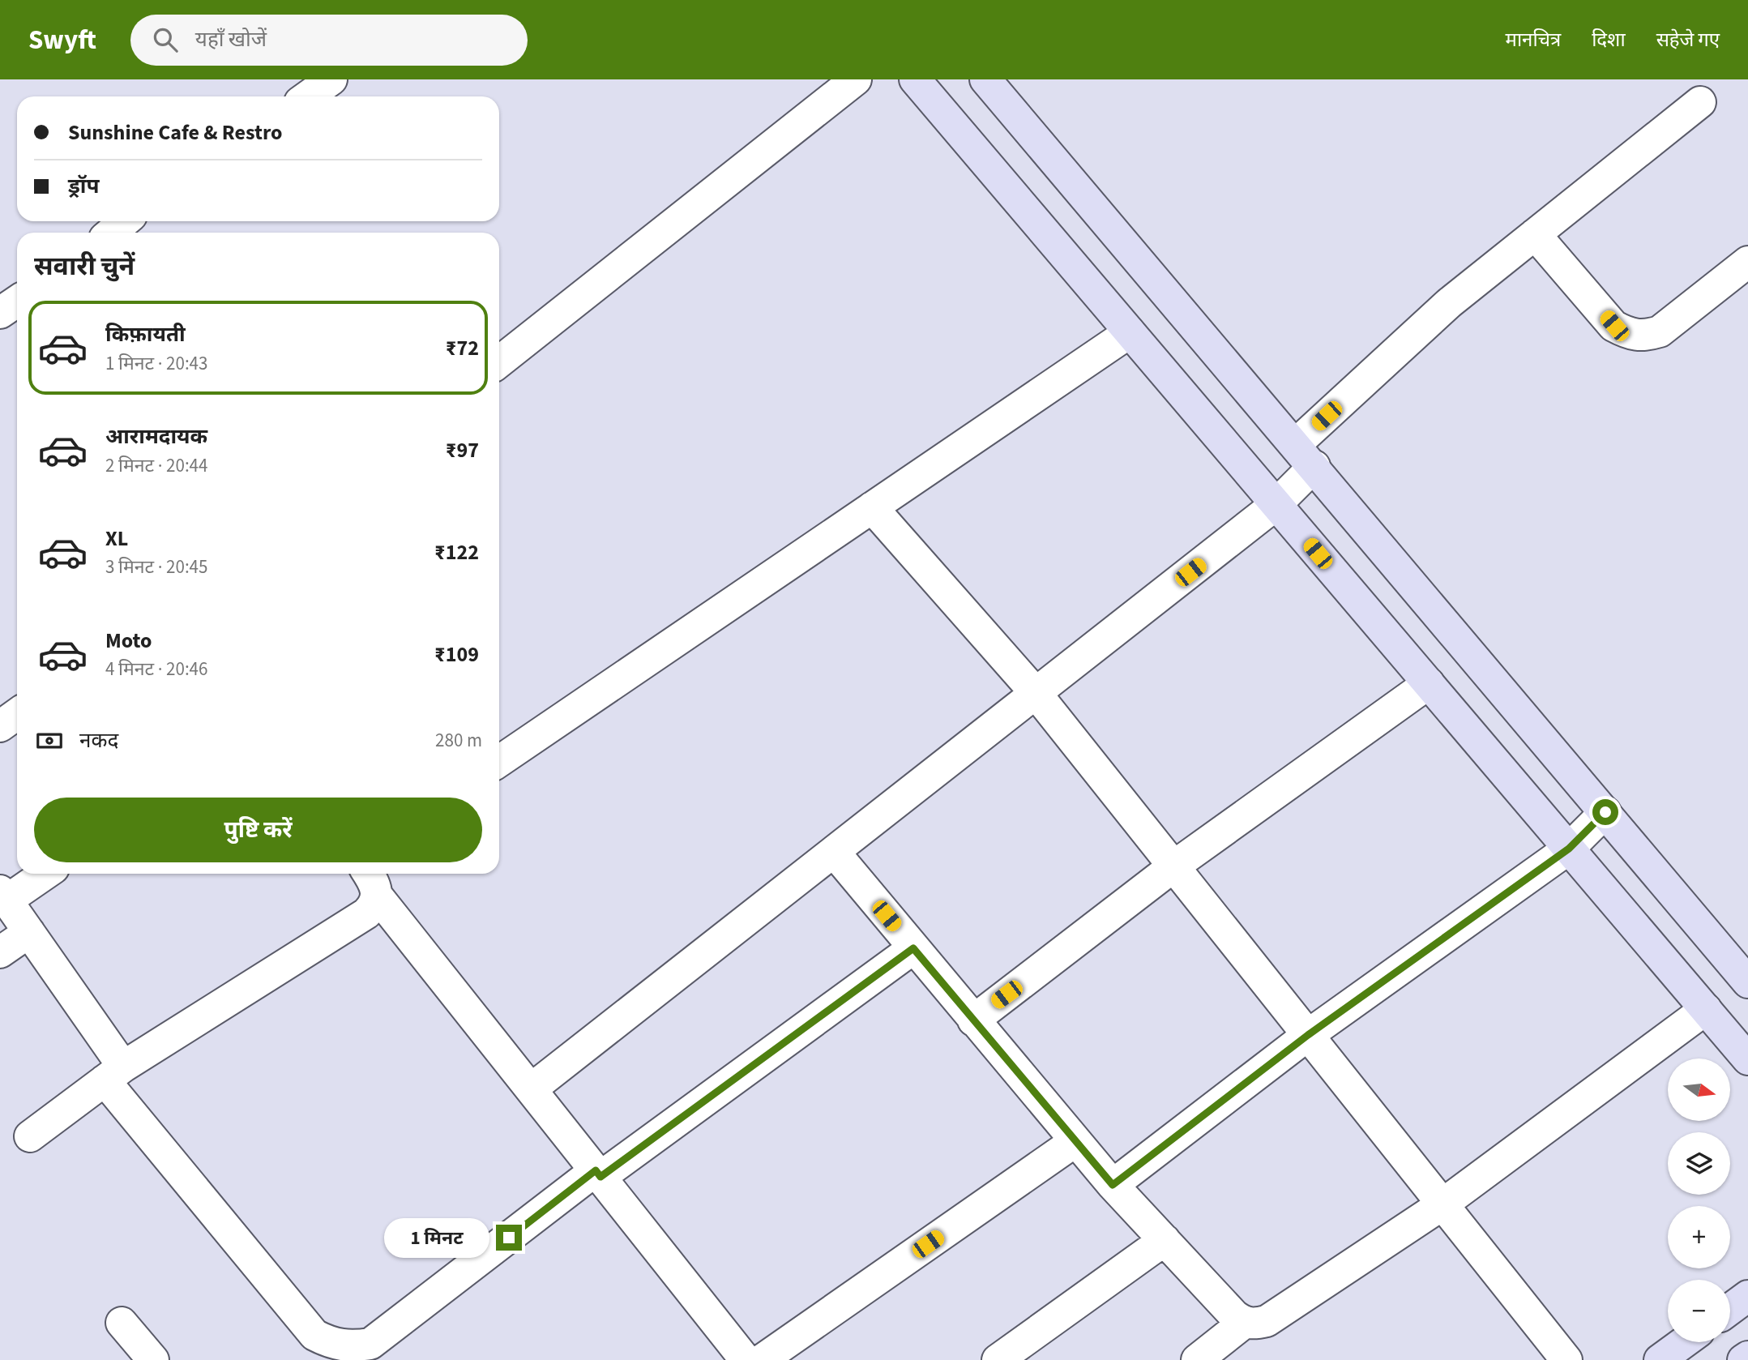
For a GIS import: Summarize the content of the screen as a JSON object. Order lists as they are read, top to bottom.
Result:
{
  "north": "right",
  "page": {
    "header": "Swyft",
    "search": "यहाँ खोजें",
    "nav": ["मानचित्र", "दिशा", "सहेजे गए"],
    "banner": ["Sunshine Cafe & Restro", "ड्रॉप"],
    "heading": "सवारी चुनें",
    "list": [
      {
        "name": "किफ़ायती",
        "note": "1 मिनट · 20:43",
        "value": "₹72"
      },
      {
        "name": "आरामदायक",
        "note": "2 मिनट · 20:44",
        "value": "₹97"
      },
      {
        "name": "XL",
        "note": "3 मिनट · 20:45",
        "value": "₹122"
      },
      {
        "name": "Moto",
        "note": "4 मिनट · 20:46",
        "value": "₹109"
      }
    ],
    "pay": ["नकद", "280 m"],
    "buttons": "पुष्टि करें",
    "map_buttons": ["+", "−"],
    "bubble": "1 मिनट"
  }
}
